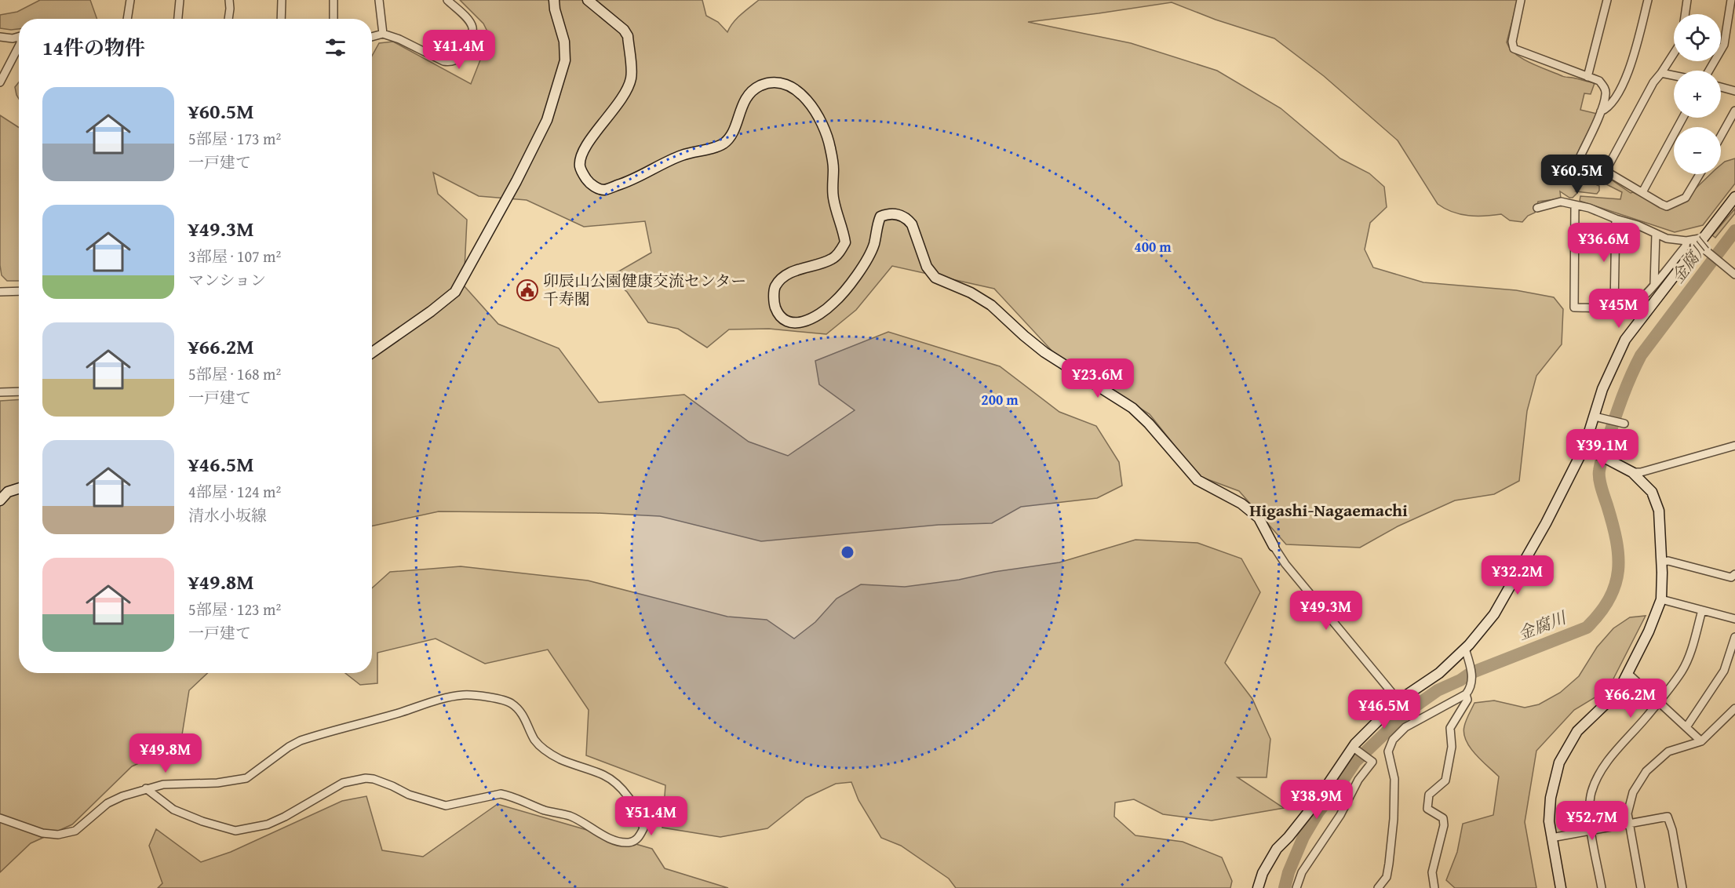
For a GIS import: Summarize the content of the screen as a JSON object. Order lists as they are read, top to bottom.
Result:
{
  "districts": ["Higashi-Nagaemachi"],
  "water": ["金腐川"],
  "places": {
    "public building": ["卯辰山公園健康交流センター 千寿閣"]
  },
  "page": {
    "map_buttons": ["+", "−"],
    "heading": "14件の物件",
    "price": [
      "¥41.4M",
      "¥60.5M",
      "¥36.6M",
      "¥45M",
      "¥23.6M",
      "¥39.1M",
      "¥32.2M",
      "¥49.3M",
      "¥66.2M",
      "¥46.5M",
      "¥49.8M",
      "¥38.9M",
      "¥51.4M",
      "¥52.7M"
    ],
    "list": [
      {
        "name": "¥60.5M",
        "note": "5部屋 · 173 m² · 一戸建て"
      },
      {
        "name": "¥49.3M",
        "note": "3部屋 · 107 m² · マンション"
      },
      {
        "name": "¥66.2M",
        "note": "5部屋 · 168 m² · 一戸建て"
      },
      {
        "name": "¥46.5M",
        "note": "4部屋 · 124 m² · 清水小坂線"
      },
      {
        "name": "¥49.8M",
        "note": "5部屋 · 123 m² · 一戸建て"
      }
    ]
  },
  "rings": ["400 m", "200 m"]
}
